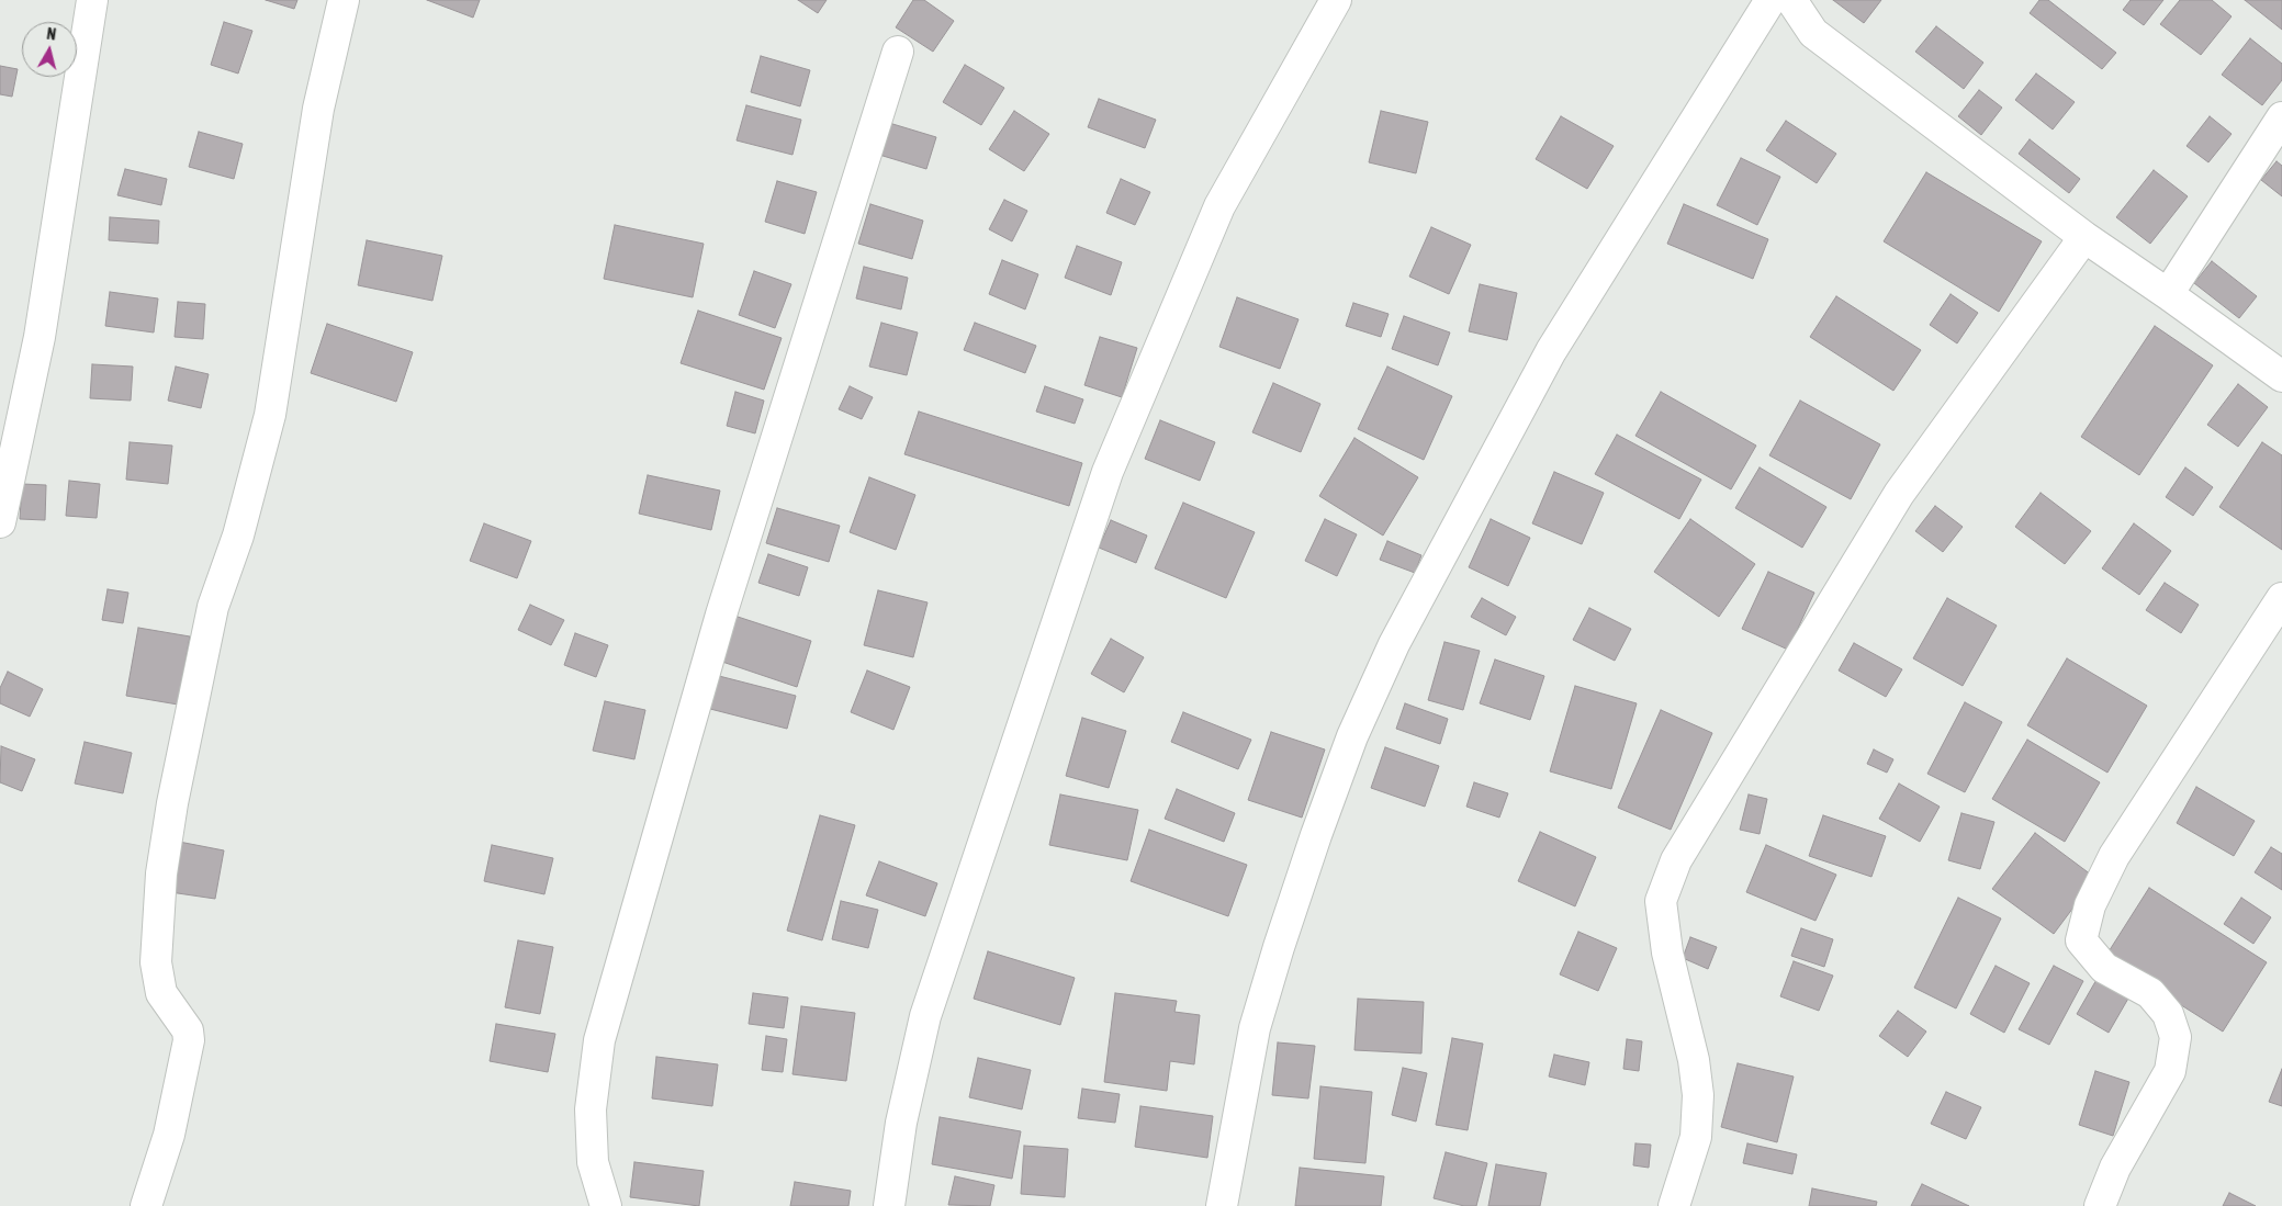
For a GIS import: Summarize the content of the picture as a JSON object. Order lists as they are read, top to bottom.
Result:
{
  "north": "top"
}
